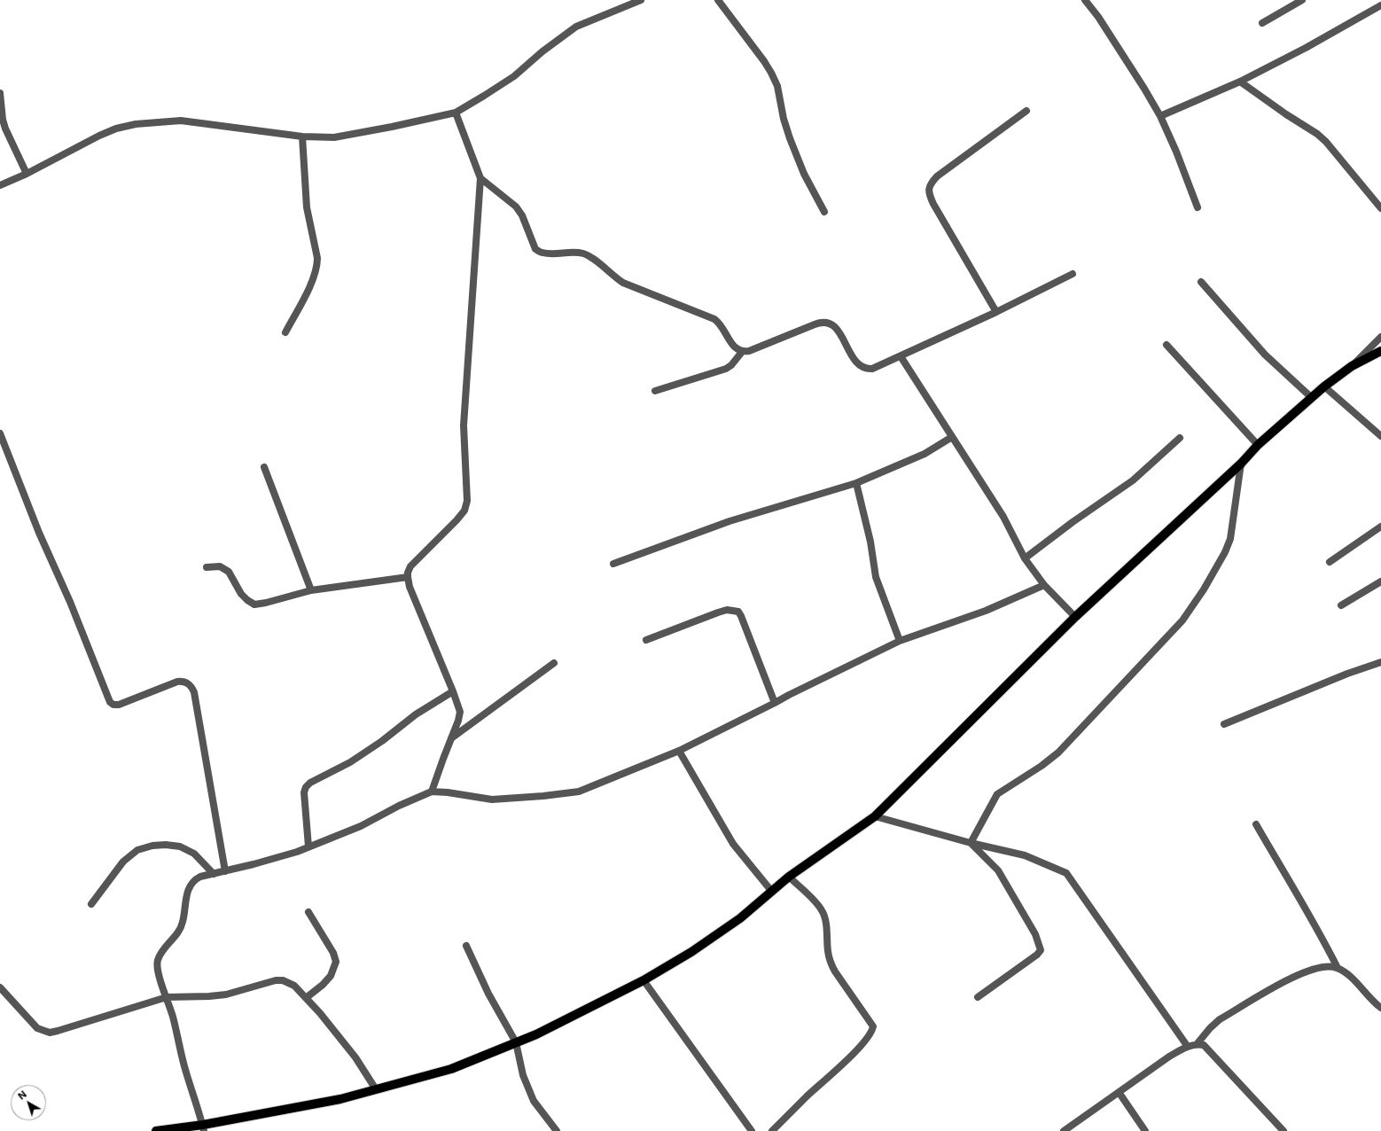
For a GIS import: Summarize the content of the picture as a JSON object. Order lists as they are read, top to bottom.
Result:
{
  "north": "top left"
}
